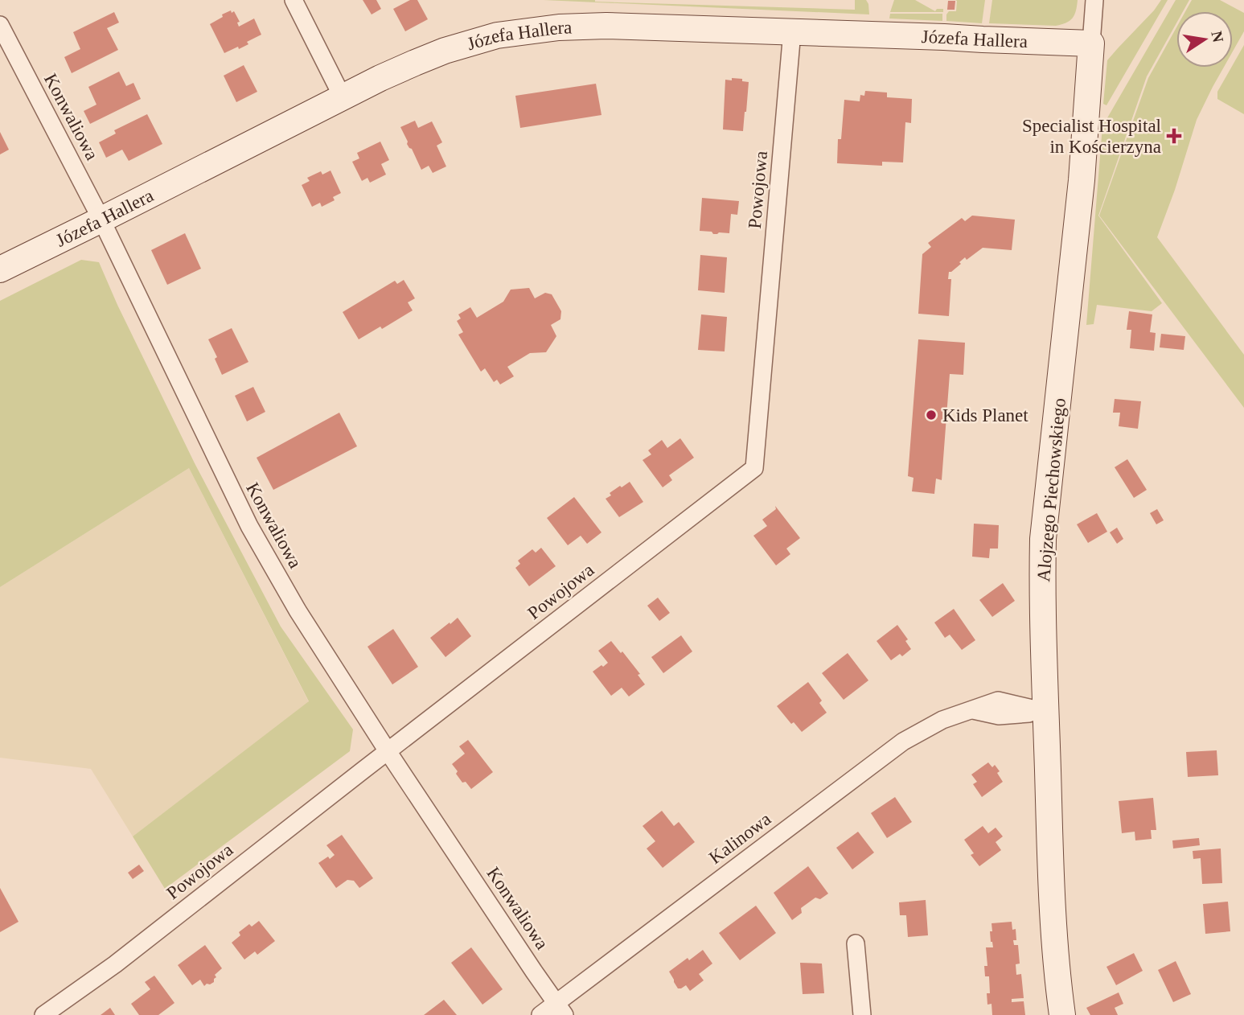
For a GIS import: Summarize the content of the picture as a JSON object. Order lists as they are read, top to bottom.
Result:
{
  "streets": {
    "street": [
      "Józefa Hallera",
      "Konwaliowa",
      "Powojowa",
      "Alojzego Piechowskiego",
      "Kalinowa"
    ]
  },
  "crossings": [
    ["Józefa Hallera", "Konwaliowa"],
    ["Józefa Hallera", "Powojowa"],
    ["Józefa Hallera", "Alojzego Piechowskiego"],
    ["Konwaliowa", "Powojowa"],
    ["Konwaliowa", "Kalinowa"],
    ["Alojzego Piechowskiego", "Kalinowa"]
  ],
  "places": {
    "health": ["Specialist Hospital in Kościerzyna"],
    "other": ["Kids Planet"]
  },
  "north": "right"
}
